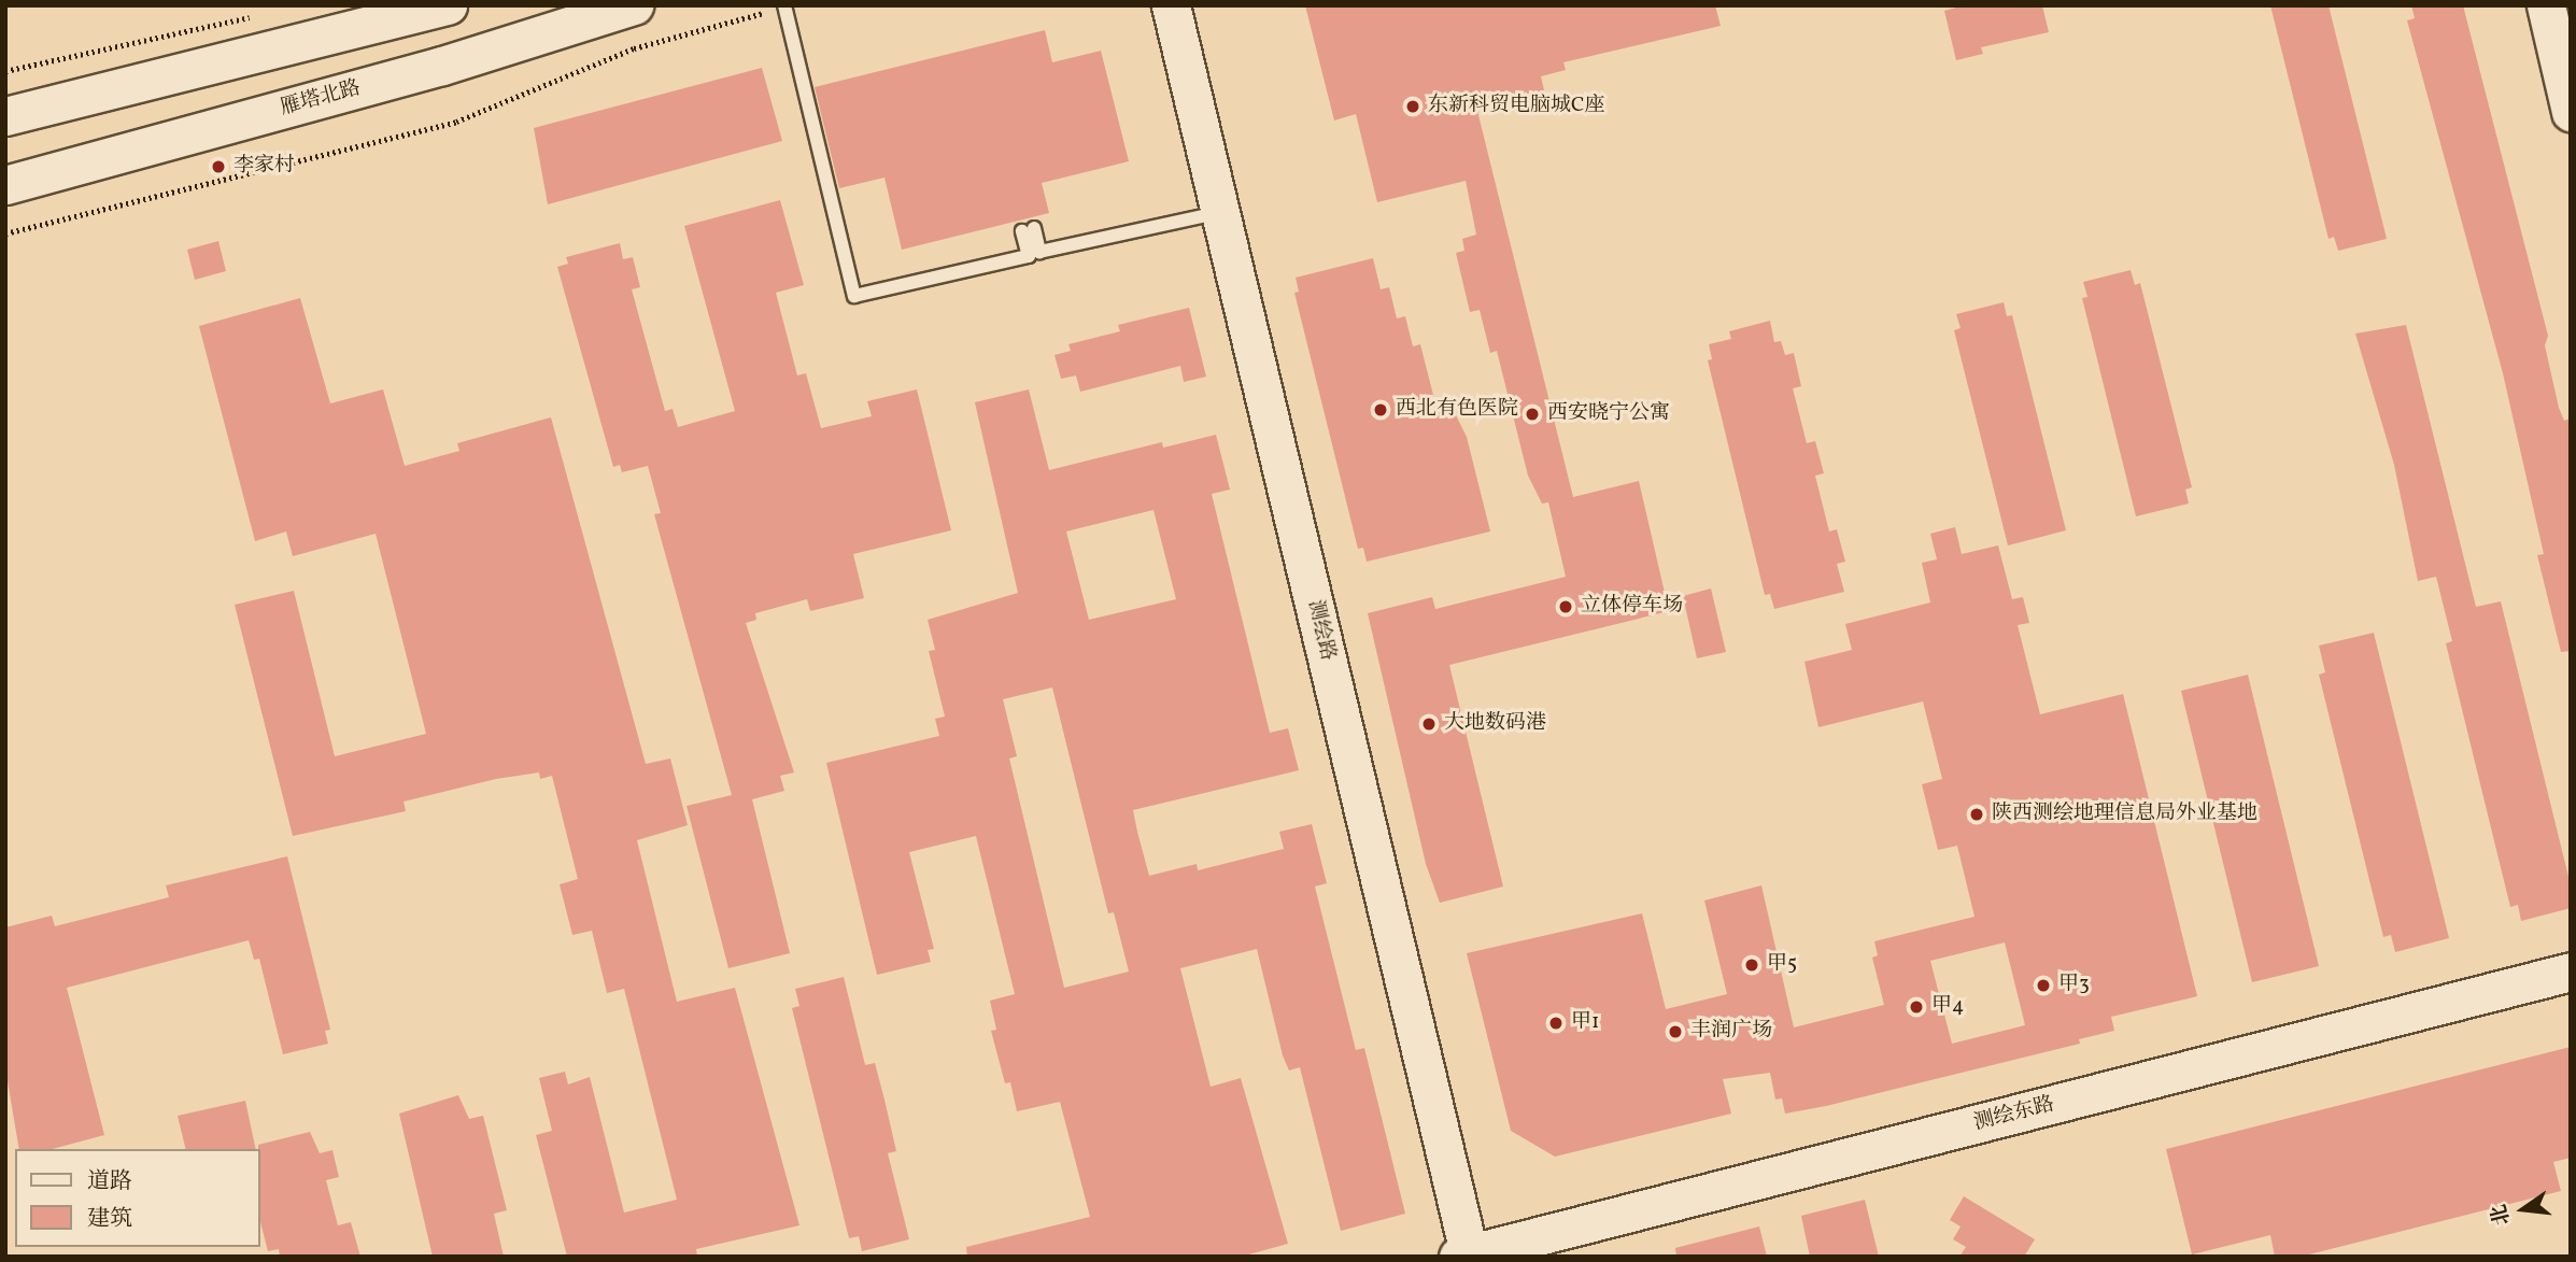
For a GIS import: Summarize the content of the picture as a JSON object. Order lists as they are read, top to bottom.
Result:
{
  "streets": {
    "street": ["雁塔北路", "测绘路", "测绘东路"]
  },
  "crossings": [
    ["测绘路", "测绘东路"]
  ],
  "places": [
    "东新科贸电脑城C座",
    "李家村",
    "西北有色医院",
    "西安晓宁公寓",
    "立体停车场",
    "大地数码港",
    "陕西测绘地理信息局外业基地",
    "甲5",
    "甲3",
    "甲4",
    "甲1",
    "丰润广场"
  ],
  "legend": ["道路", "建筑"],
  "north": "left"
}
